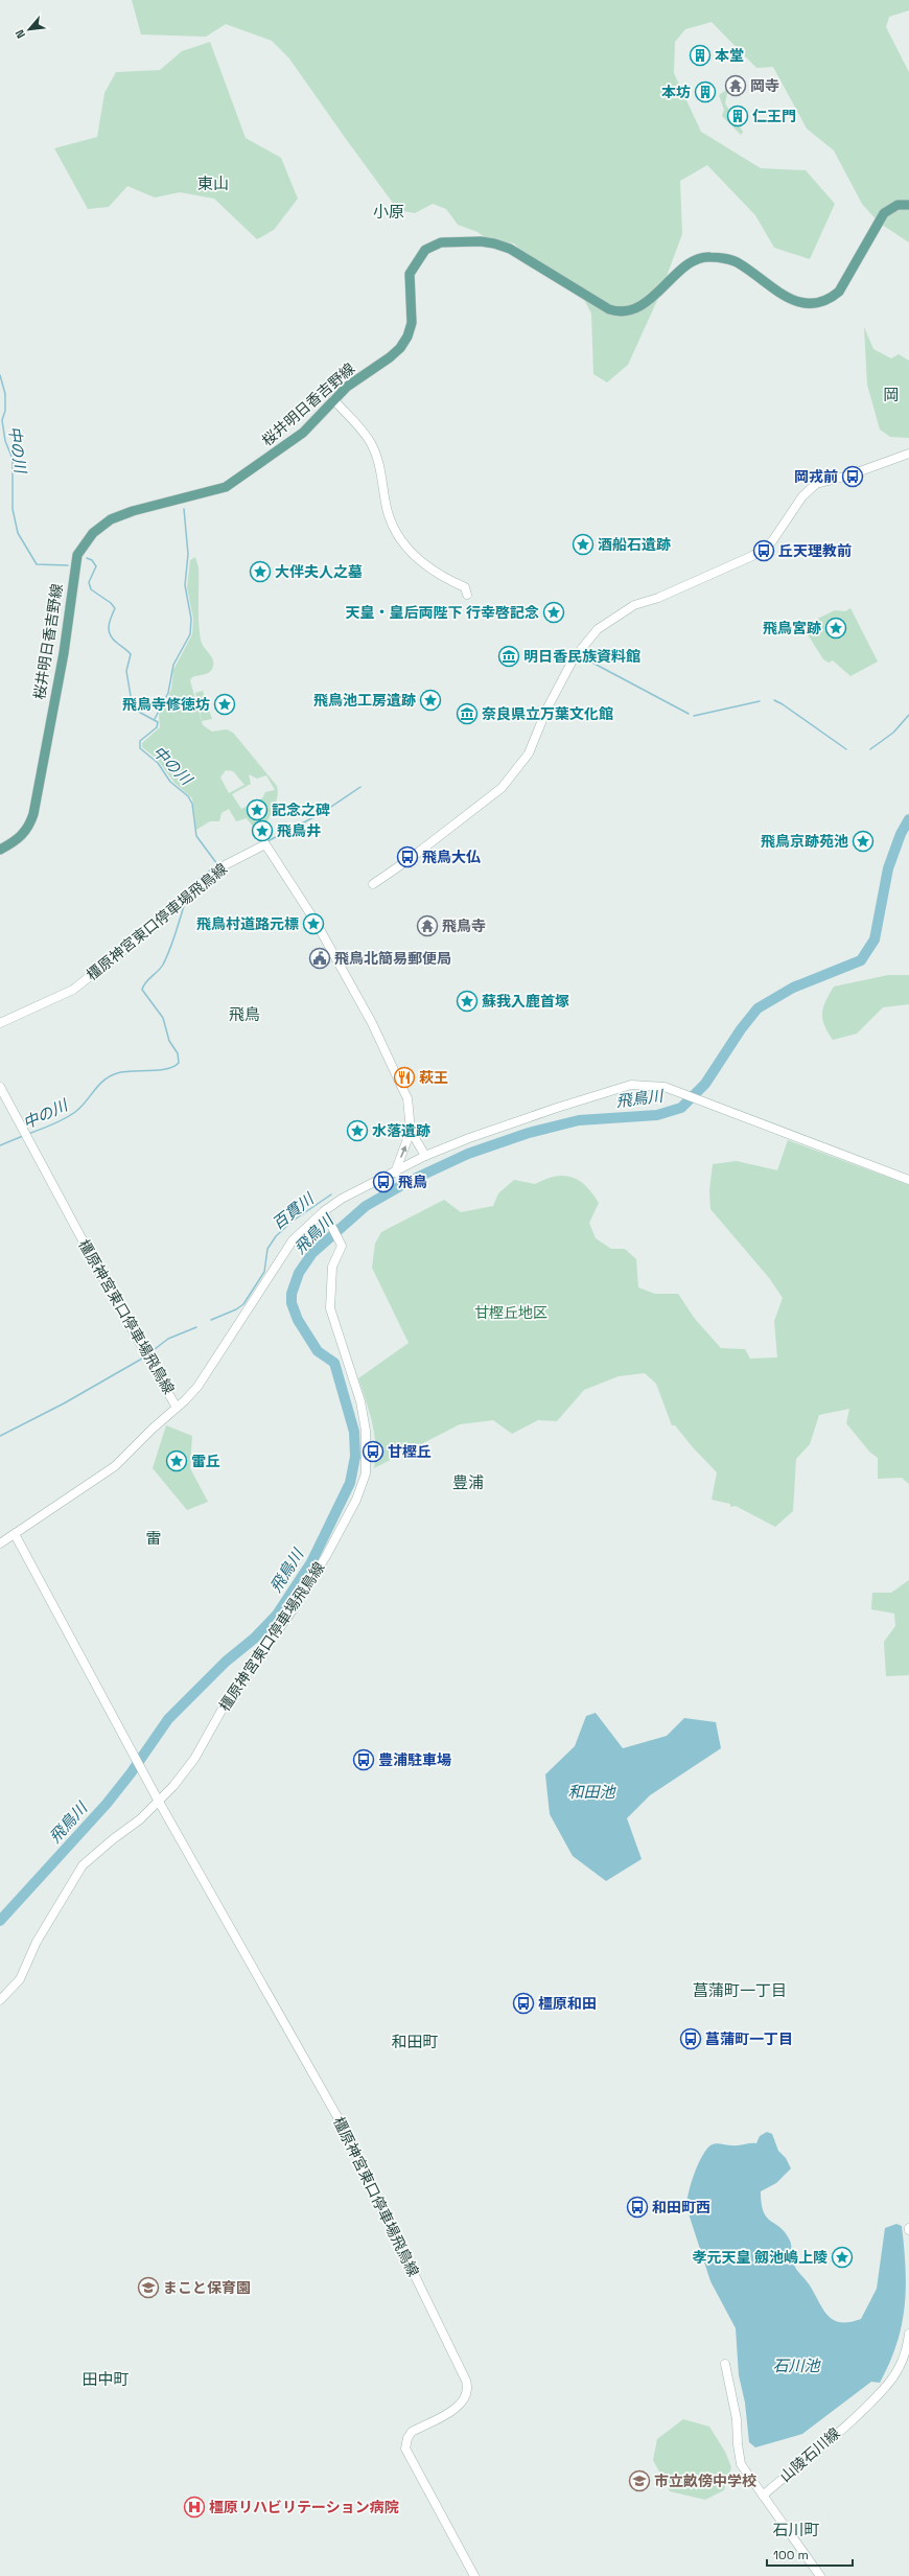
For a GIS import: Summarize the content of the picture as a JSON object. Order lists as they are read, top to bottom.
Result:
{
  "streets": {
    "main road": ["桜井明日香吉野線", "橿原神宮東口停車場飛鳥線", "山陵石川線"]
  },
  "districts": [
    "東山",
    "小原",
    "岡",
    "飛鳥",
    "豊浦",
    "雷",
    "菖蒲町一丁目",
    "和田町",
    "田中町",
    "石川町"
  ],
  "water": [
    "中の川",
    "飛鳥川",
    "百貫川",
    "和田池",
    "石川池"
  ],
  "parks": ["甘樫丘地区"],
  "places": {
    "building": ["本堂", "本坊", "仁王門"],
    "temple": ["岡寺", "飛鳥寺"],
    "bus stop": [
      "岡戎前",
      "丘天理教前",
      "飛鳥大仏",
      "飛鳥",
      "甘樫丘",
      "豊浦駐車場",
      "橿原和田",
      "菖蒲町一丁目",
      "和田町西"
    ],
    "place": [
      "酒船石遺跡",
      "大伴夫人之墓",
      "天皇・皇后両陛下 行幸啓記念",
      "飛鳥宮跡",
      "飛鳥池工房遺跡",
      "飛鳥寺修徳坊",
      "記念之碑",
      "飛鳥井",
      "飛鳥京跡苑池",
      "飛鳥村道路元標",
      "蘇我入鹿首塚",
      "水落遺跡",
      "雷丘",
      "孝元天皇 劔池嶋上陵"
    ],
    "museum": ["明日香民族資料館", "奈良県立万葉文化館"],
    "public building": ["飛鳥北簡易郵便局"],
    "restaurant": ["萩王"],
    "school or university": ["まこと保育園", "市立畝傍中学校"],
    "hospital": ["橿原リハビリテーション病院"]
  },
  "scale_bar": "100 m",
  "north": "bottom left"
}
